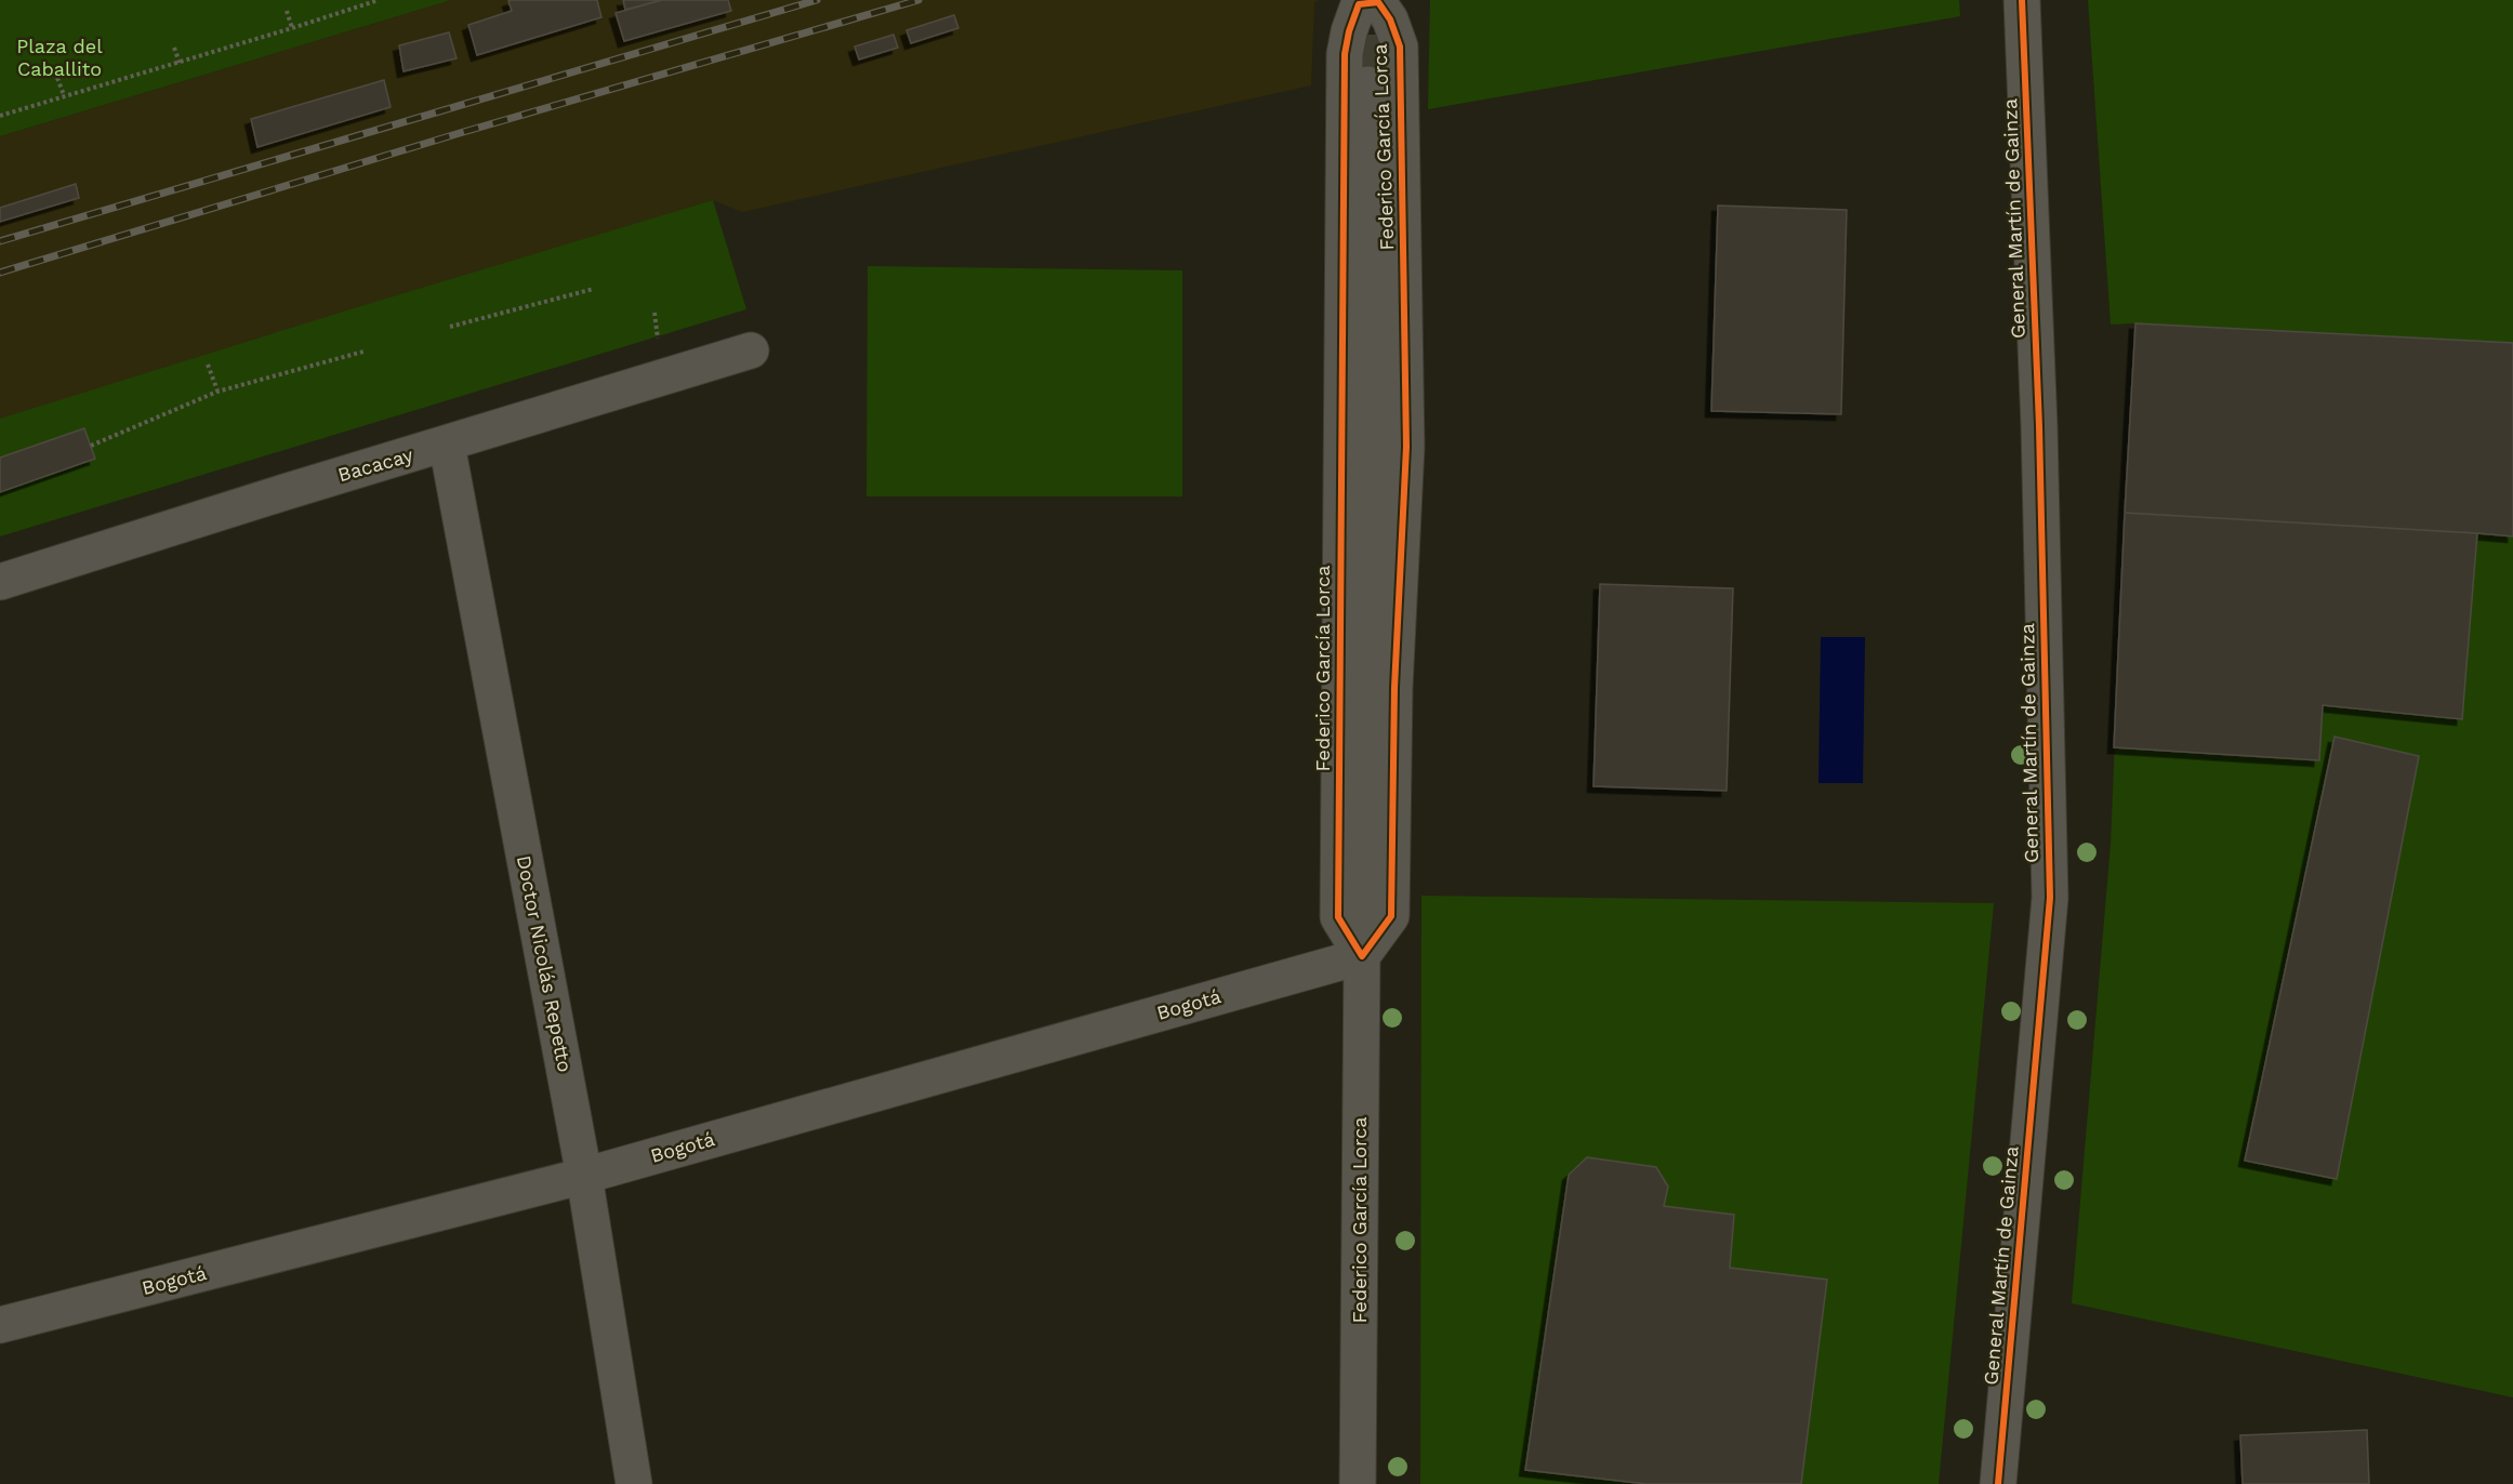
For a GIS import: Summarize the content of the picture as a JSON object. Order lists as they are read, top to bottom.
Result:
{
  "streets": {
    "street": [
      "Federico García Lorca",
      "General Martín de Gainza",
      "Bacacay",
      "Doctor Nicolás Repetto",
      "Bogotá"
    ]
  },
  "crossings": [
    ["Federico García Lorca", "Bogotá"],
    ["Bacacay", "Doctor Nicolás Repetto"],
    ["Doctor Nicolás Repetto", "Bogotá"]
  ],
  "parks": ["Plaza del Caballito"]
}
